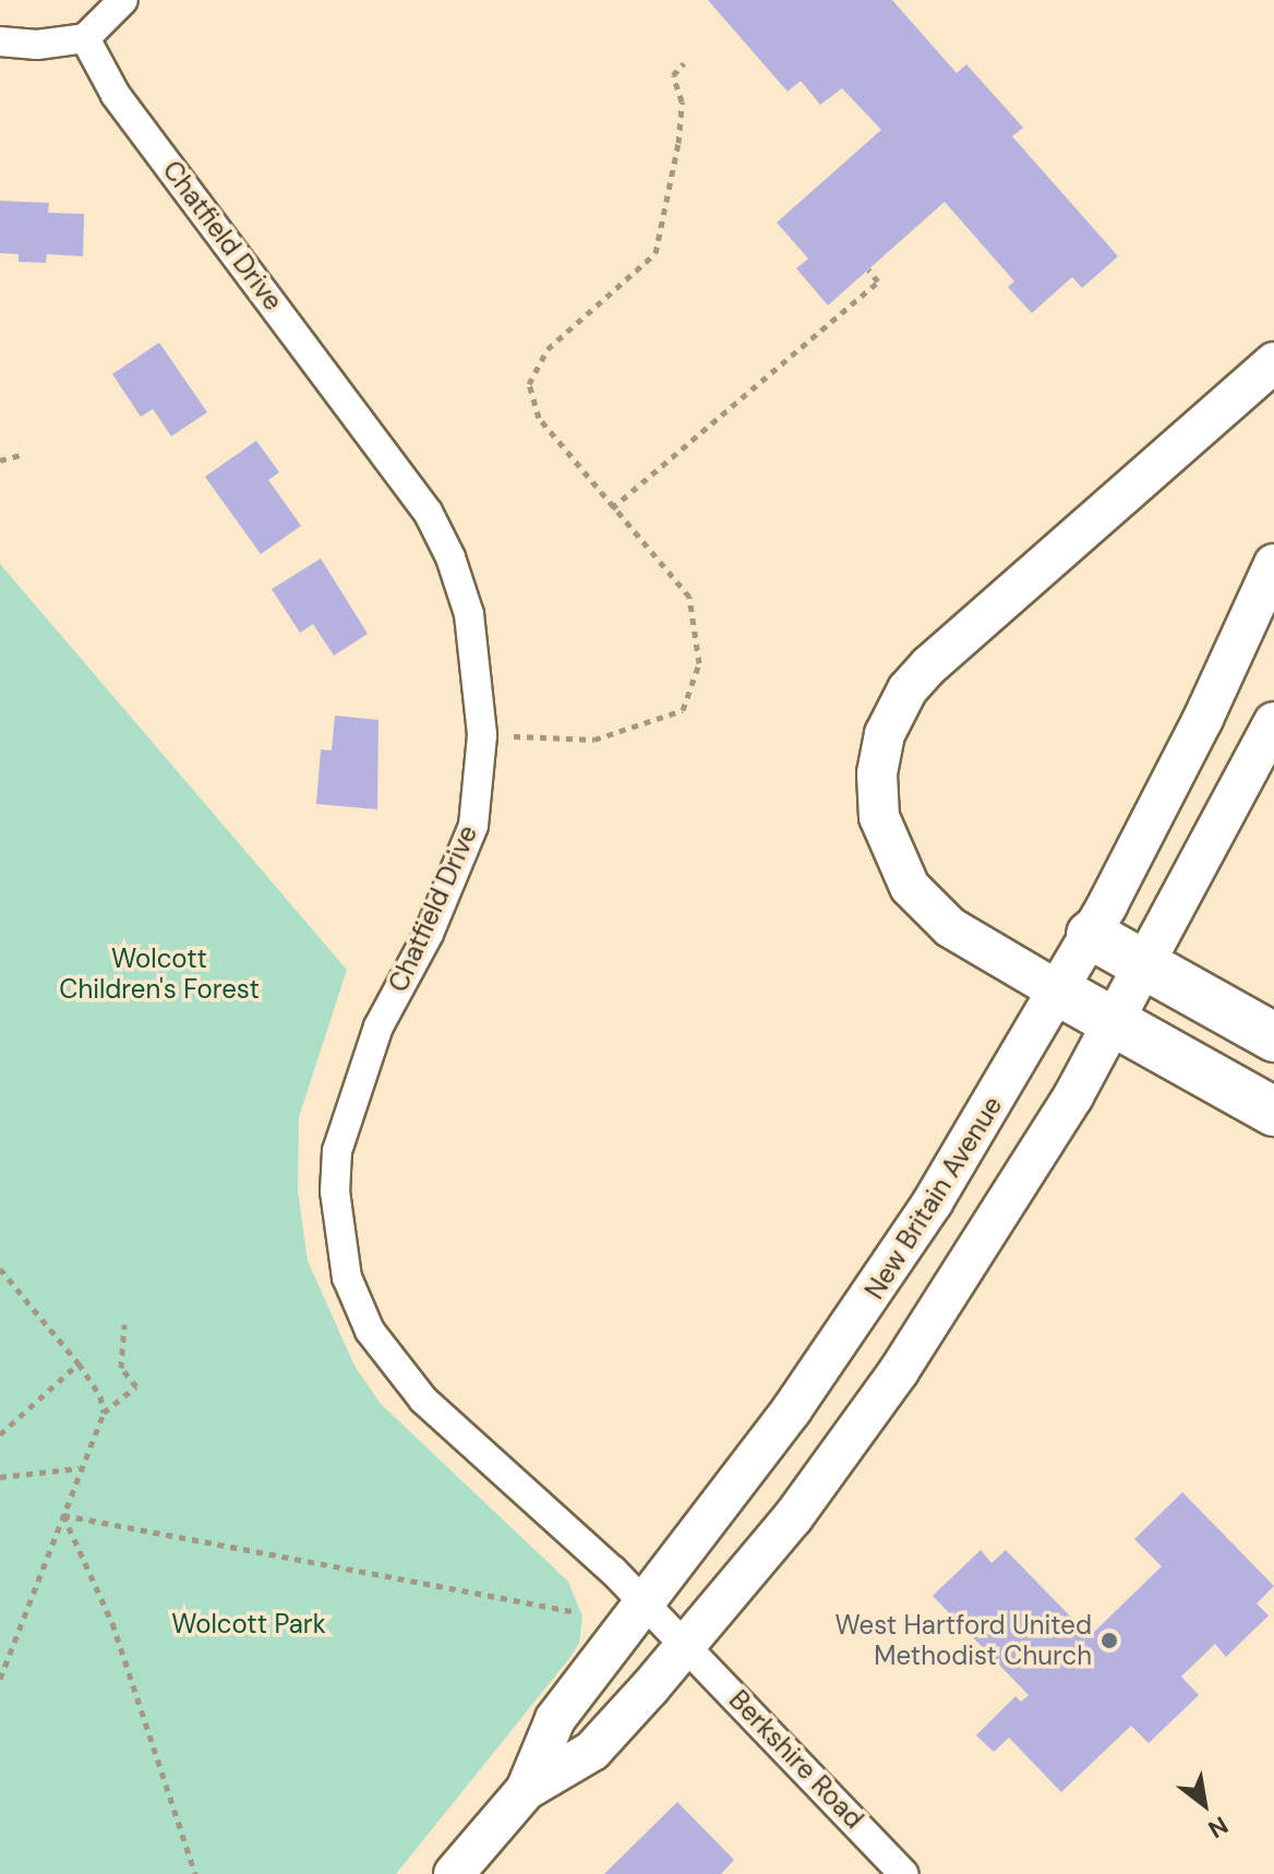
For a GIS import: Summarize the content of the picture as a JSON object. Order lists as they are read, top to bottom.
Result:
{
  "streets": {
    "main road": ["New Britain Avenue"],
    "street": ["Chatfield Drive", "Berkshire Road"]
  },
  "crossings": [
    ["Chatfield Drive", "New Britain Avenue"],
    ["Chatfield Drive", "Berkshire Road"],
    ["New Britain Avenue", "Berkshire Road"]
  ],
  "parks": ["Wolcott Children's Forest", "Wolcott Park"],
  "places": ["West Hartford United Methodist Church"],
  "north": "bottom right"
}
